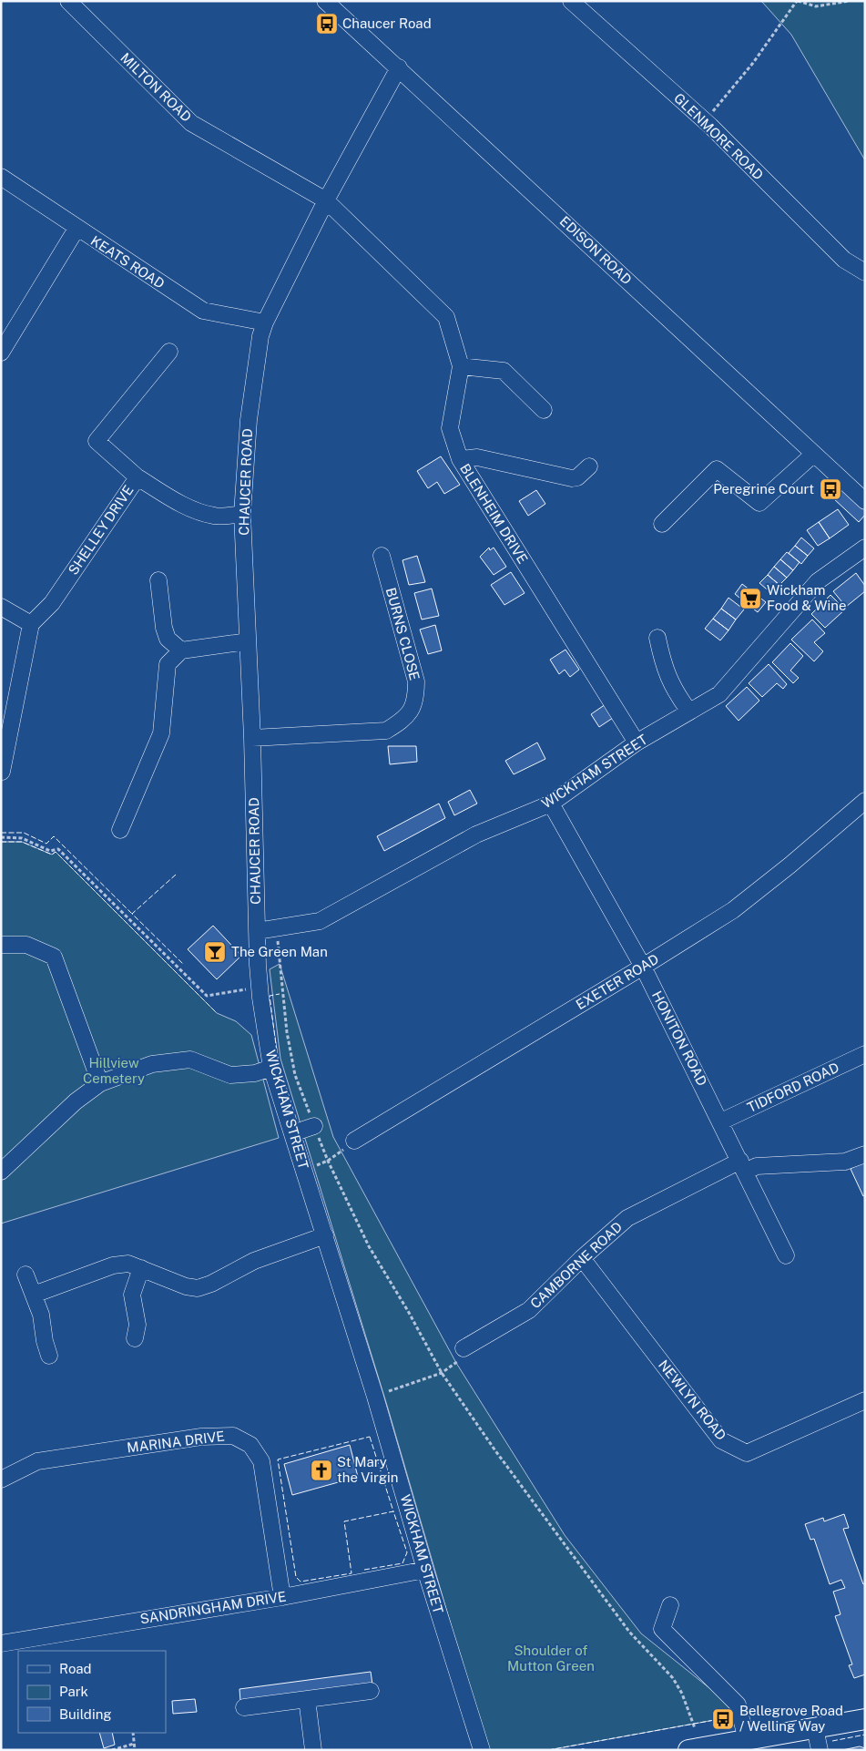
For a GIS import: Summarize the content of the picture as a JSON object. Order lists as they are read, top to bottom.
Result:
{
  "streets": {
    "street": [
      "MILTON ROAD",
      "GLENMORE ROAD",
      "EDISON ROAD",
      "KEATS ROAD",
      "CHAUCER ROAD",
      "BLENHEIM DRIVE",
      "SHELLEY DRIVE",
      "BURNS CLOSE",
      "WICKHAM STREET",
      "EXETER ROAD",
      "HONITON ROAD",
      "TIDFORD ROAD",
      "CAMBORNE ROAD",
      "NEWLYN ROAD",
      "MARINA DRIVE",
      "SANDRINGHAM DRIVE"
    ]
  },
  "crossings": [
    ["MILTON ROAD", "CHAUCER ROAD"],
    ["MILTON ROAD", "BLENHEIM DRIVE"],
    ["EDISON ROAD", "CHAUCER ROAD"],
    ["KEATS ROAD", "CHAUCER ROAD"],
    ["CHAUCER ROAD", "BLENHEIM DRIVE"],
    ["CHAUCER ROAD", "SHELLEY DRIVE"],
    ["CHAUCER ROAD", "BURNS CLOSE"],
    ["CHAUCER ROAD", "WICKHAM STREET"],
    ["BLENHEIM DRIVE", "WICKHAM STREET"],
    ["WICKHAM STREET", "HONITON ROAD"],
    ["WICKHAM STREET", "SANDRINGHAM DRIVE"],
    ["EXETER ROAD", "HONITON ROAD"],
    ["HONITON ROAD", "TIDFORD ROAD"],
    ["HONITON ROAD", "CAMBORNE ROAD"],
    ["CAMBORNE ROAD", "NEWLYN ROAD"],
    ["MARINA DRIVE", "SANDRINGHAM DRIVE"]
  ],
  "parks": ["Hillview Cemetery", "Shoulder of Mutton Green"],
  "places": {
    "bus stop": ["Chaucer Road", "Peregrine Court", "Bellegrove Road / Welling Way"],
    "supermarket": ["Wickham Food & Wine"],
    "bar": ["The Green Man"],
    "church": ["St Mary the Virgin"]
  },
  "legend": ["Road", "Park", "Building"]
}
